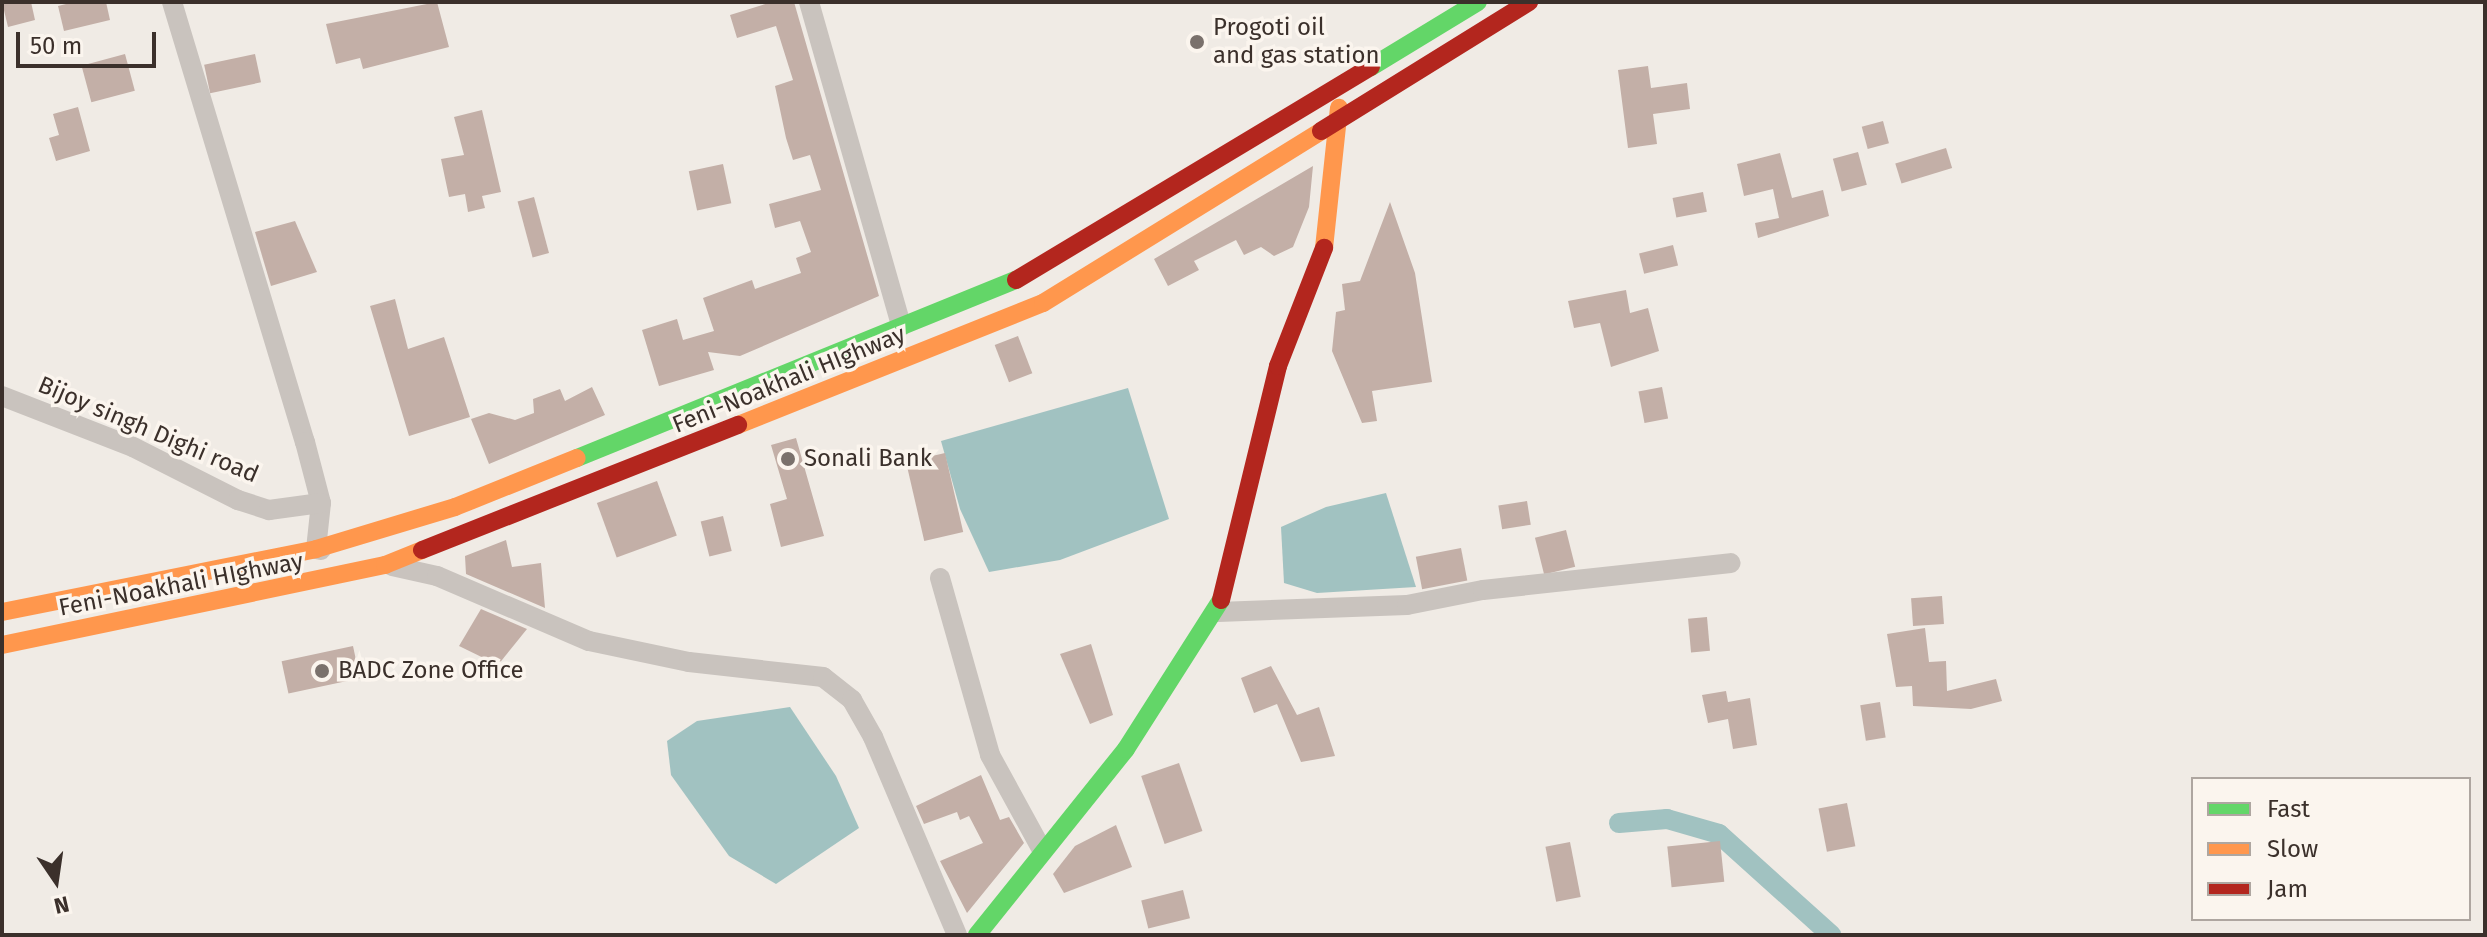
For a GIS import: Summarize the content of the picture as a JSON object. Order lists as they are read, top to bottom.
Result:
{
  "streets": {
    "highway": ["Feni-Noakhali HIghway"],
    "street": ["Bijoy singh Dighi road"]
  },
  "places": ["Progoti oil and gas station", "Sonali Bank", "BADC Zone Office"],
  "legend": ["Fast", "Slow", "Jam"],
  "scale_bar": "50 m",
  "north": "bottom"
}
